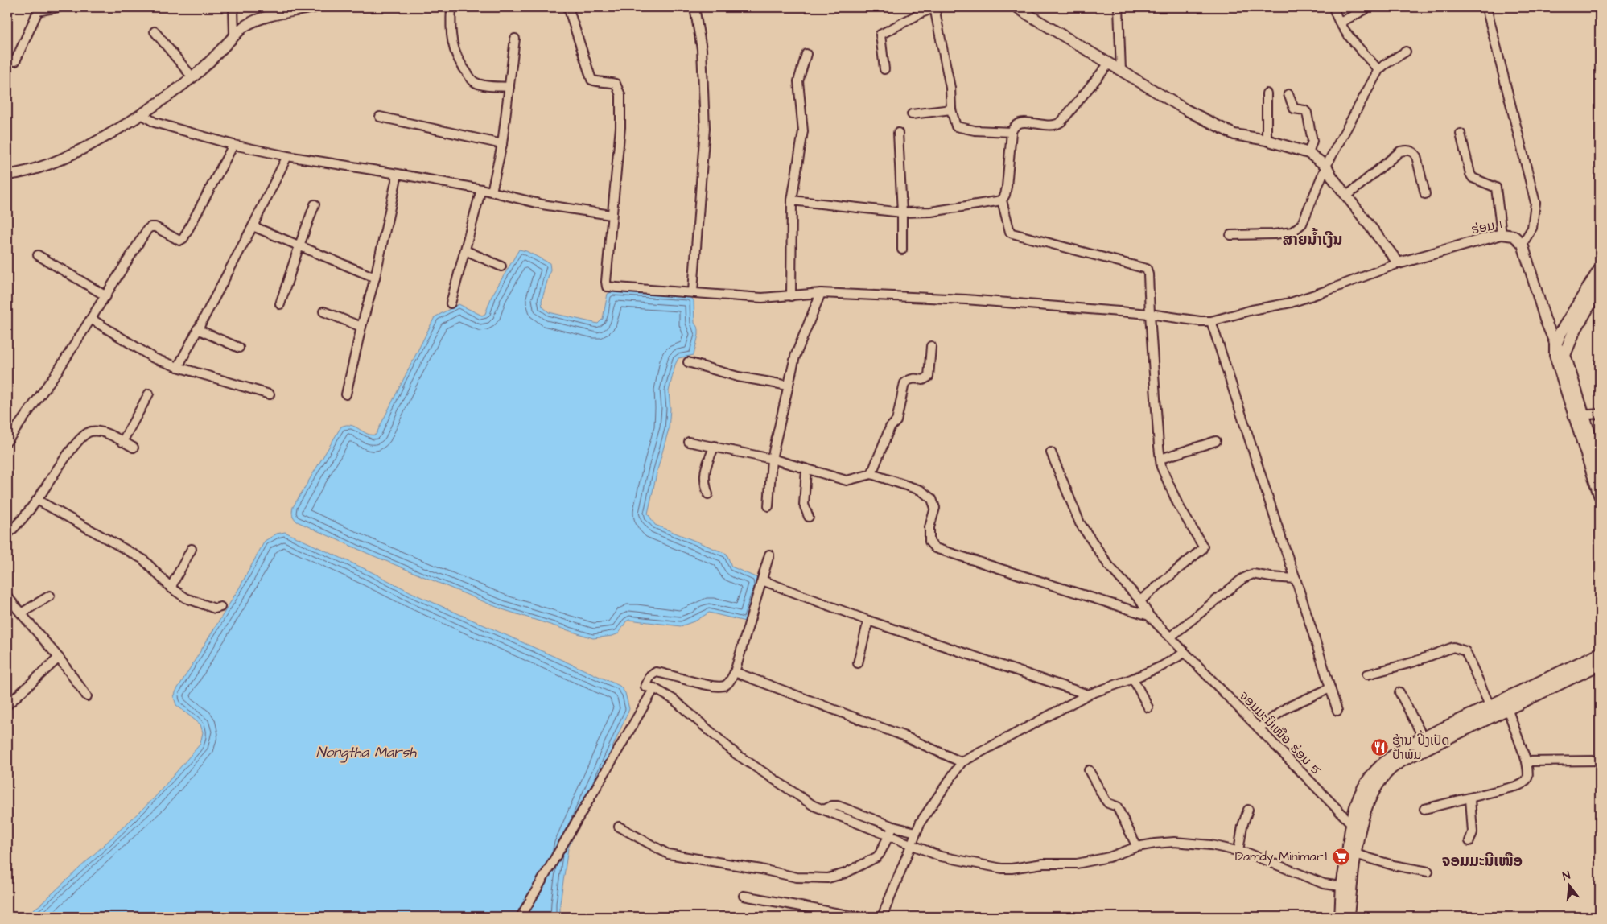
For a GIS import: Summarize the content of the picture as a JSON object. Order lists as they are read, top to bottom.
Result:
{
  "streets": {
    "street": ["ຮ່ອມ 1", "ຈອມມະນີເໜືອ ຮ່ອມ 5"]
  },
  "districts": ["ສາຍນ້ຳເງີນ", "ຈອມມະນີເໜືອ"],
  "water": ["Nongtha Marsh"],
  "places": {
    "restaurant": ["ຮ້ານ ປີ້ງເປັດ ປ້າພົມ"],
    "supermarket": ["Damdy Minimart"]
  },
  "north": "top"
}
